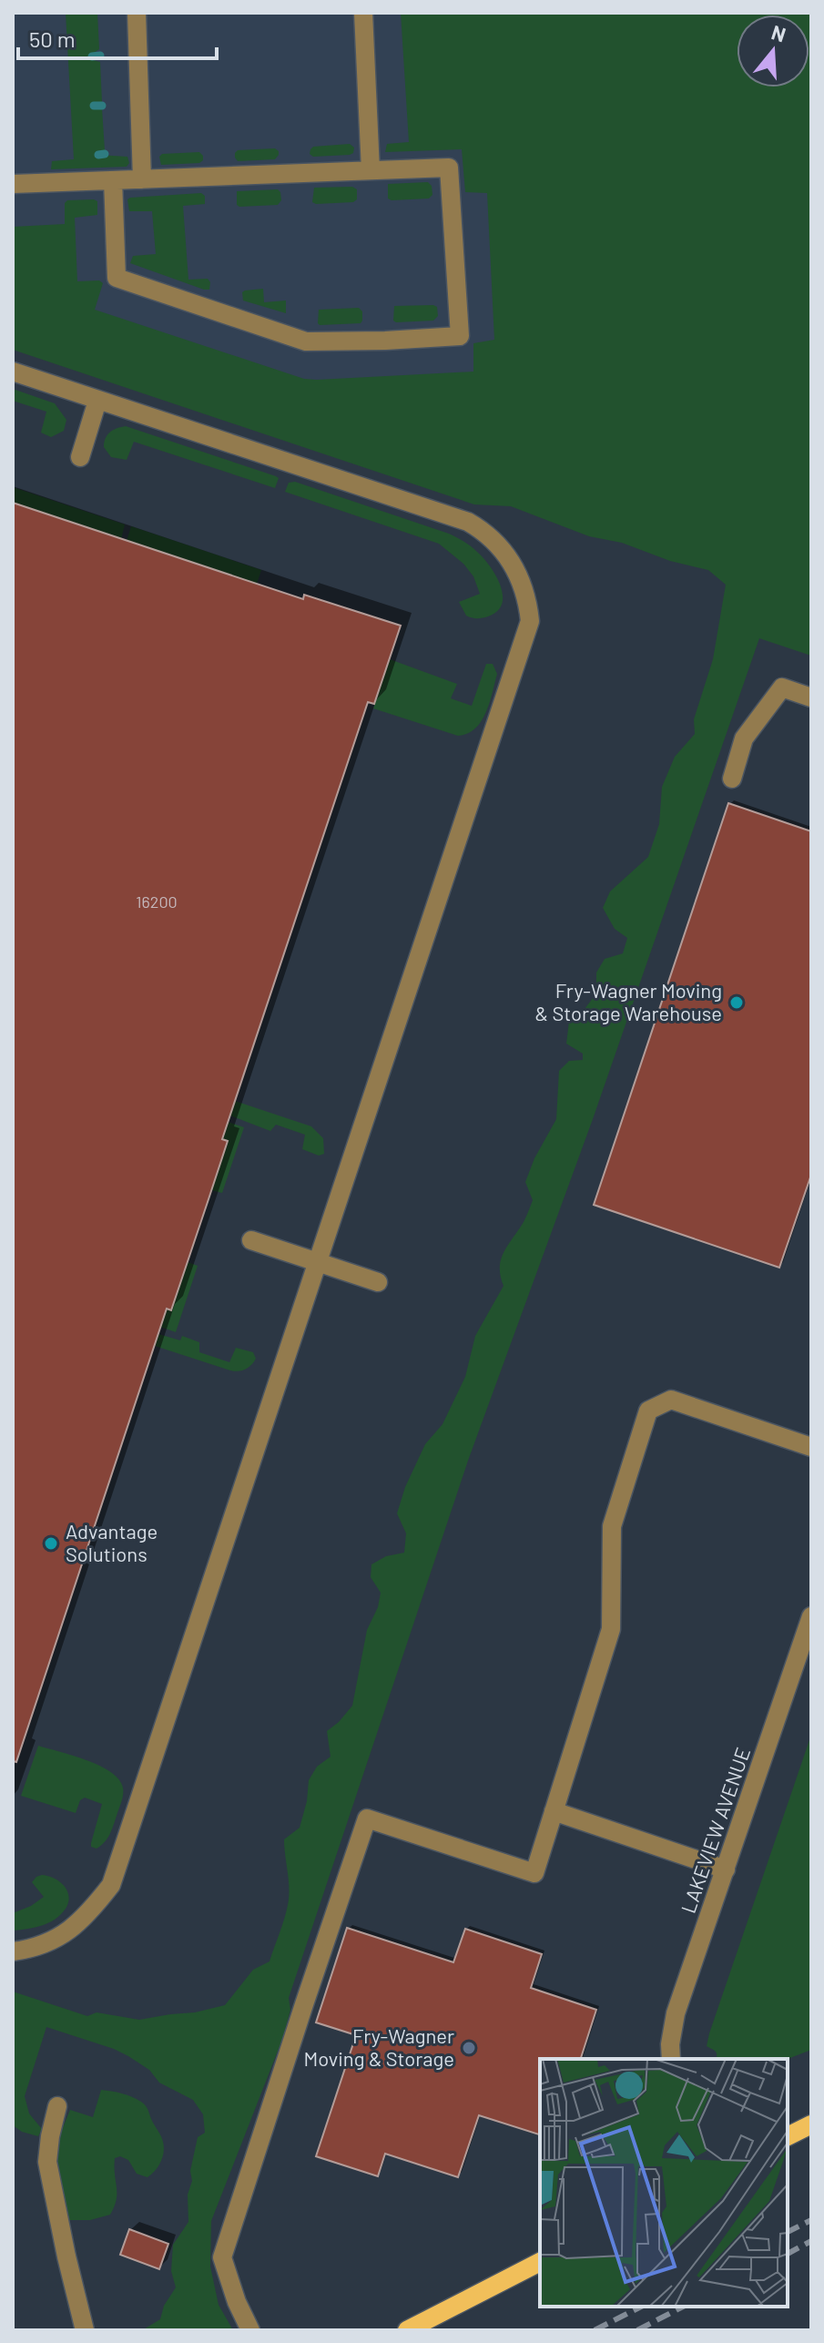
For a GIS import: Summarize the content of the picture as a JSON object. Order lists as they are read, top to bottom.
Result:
{
  "streets": {
    "street": ["LAKEVIEW AVENUE"]
  },
  "places": ["Fry-Wagner Moving & Storage Warehouse", "Advantage Solutions", "Fry-Wagner Moving & Storage"],
  "house_numbers": ["16200"],
  "scale_bar": "50 m",
  "north": "top"
}
